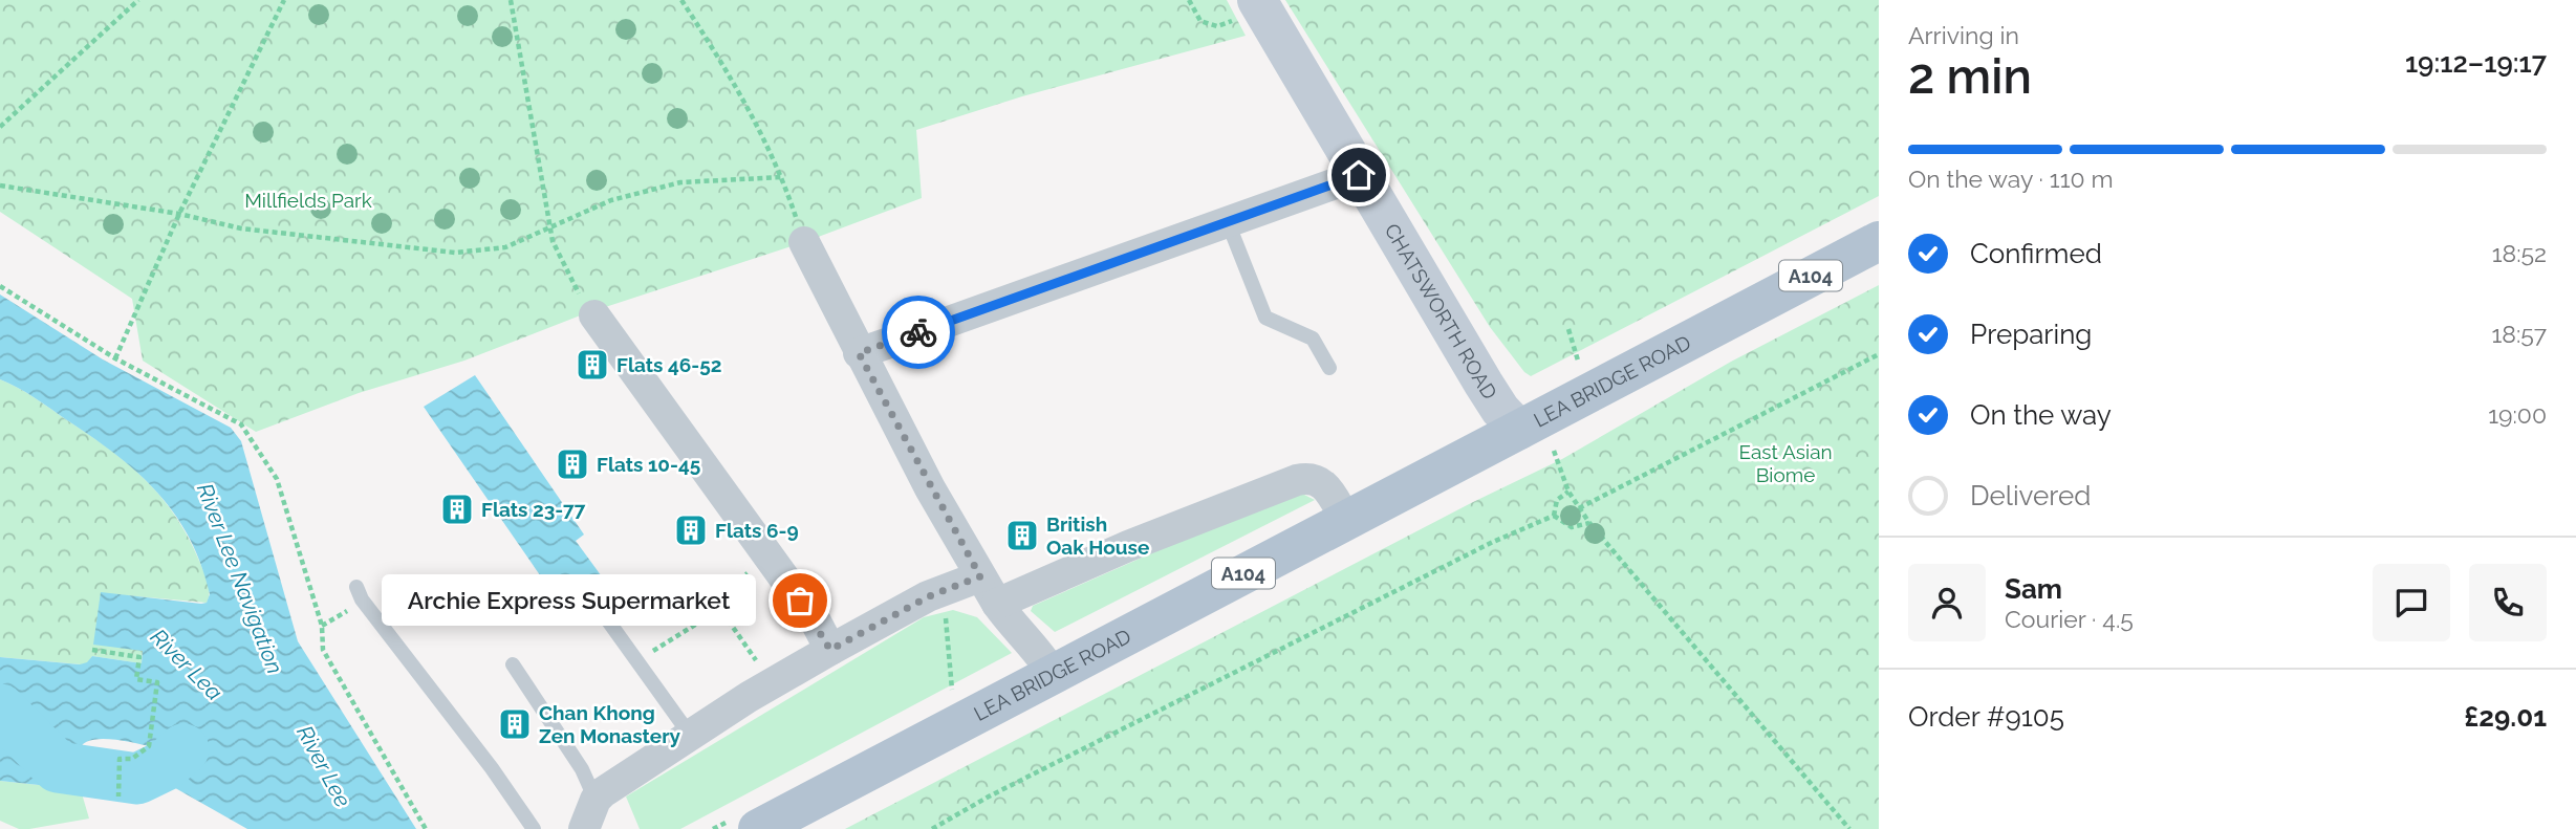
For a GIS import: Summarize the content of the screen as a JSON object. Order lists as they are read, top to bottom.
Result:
{
  "streets": {
    "main road": ["A104", "LEA BRIDGE ROAD"],
    "street": ["CHATSWORTH ROAD"]
  },
  "crossings": [
    ["CHATSWORTH ROAD", "LEA BRIDGE ROAD"]
  ],
  "water": ["River Lee Navigation", "River Lea", "River Lee"],
  "parks": ["Millfields Park", "East Asian Biome"],
  "places": {
    "building": [
      "Flats 46-52",
      "Flats 10-45",
      "Flats 23-77",
      "Flats 6-9",
      "British Oak House",
      "Chan Khong Zen Monastery"
    ],
    "other": ["Archie Express Supermarket"]
  },
  "page": {
    "heading": ["2 min", "Arriving in", "19:12–19:17"],
    "panel": [
      "Sam",
      "Courier · 4.5",
      "Order #9105",
      "£29.01"
    ],
    "bar": "On the way · 110 m",
    "list": [
      ["Confirmed", "18:52"],
      ["Preparing", "18:57"],
      ["On the way", "19:00"],
      "Delivered"
    ],
    "bubble": "Archie Express Supermarket"
  }
}
